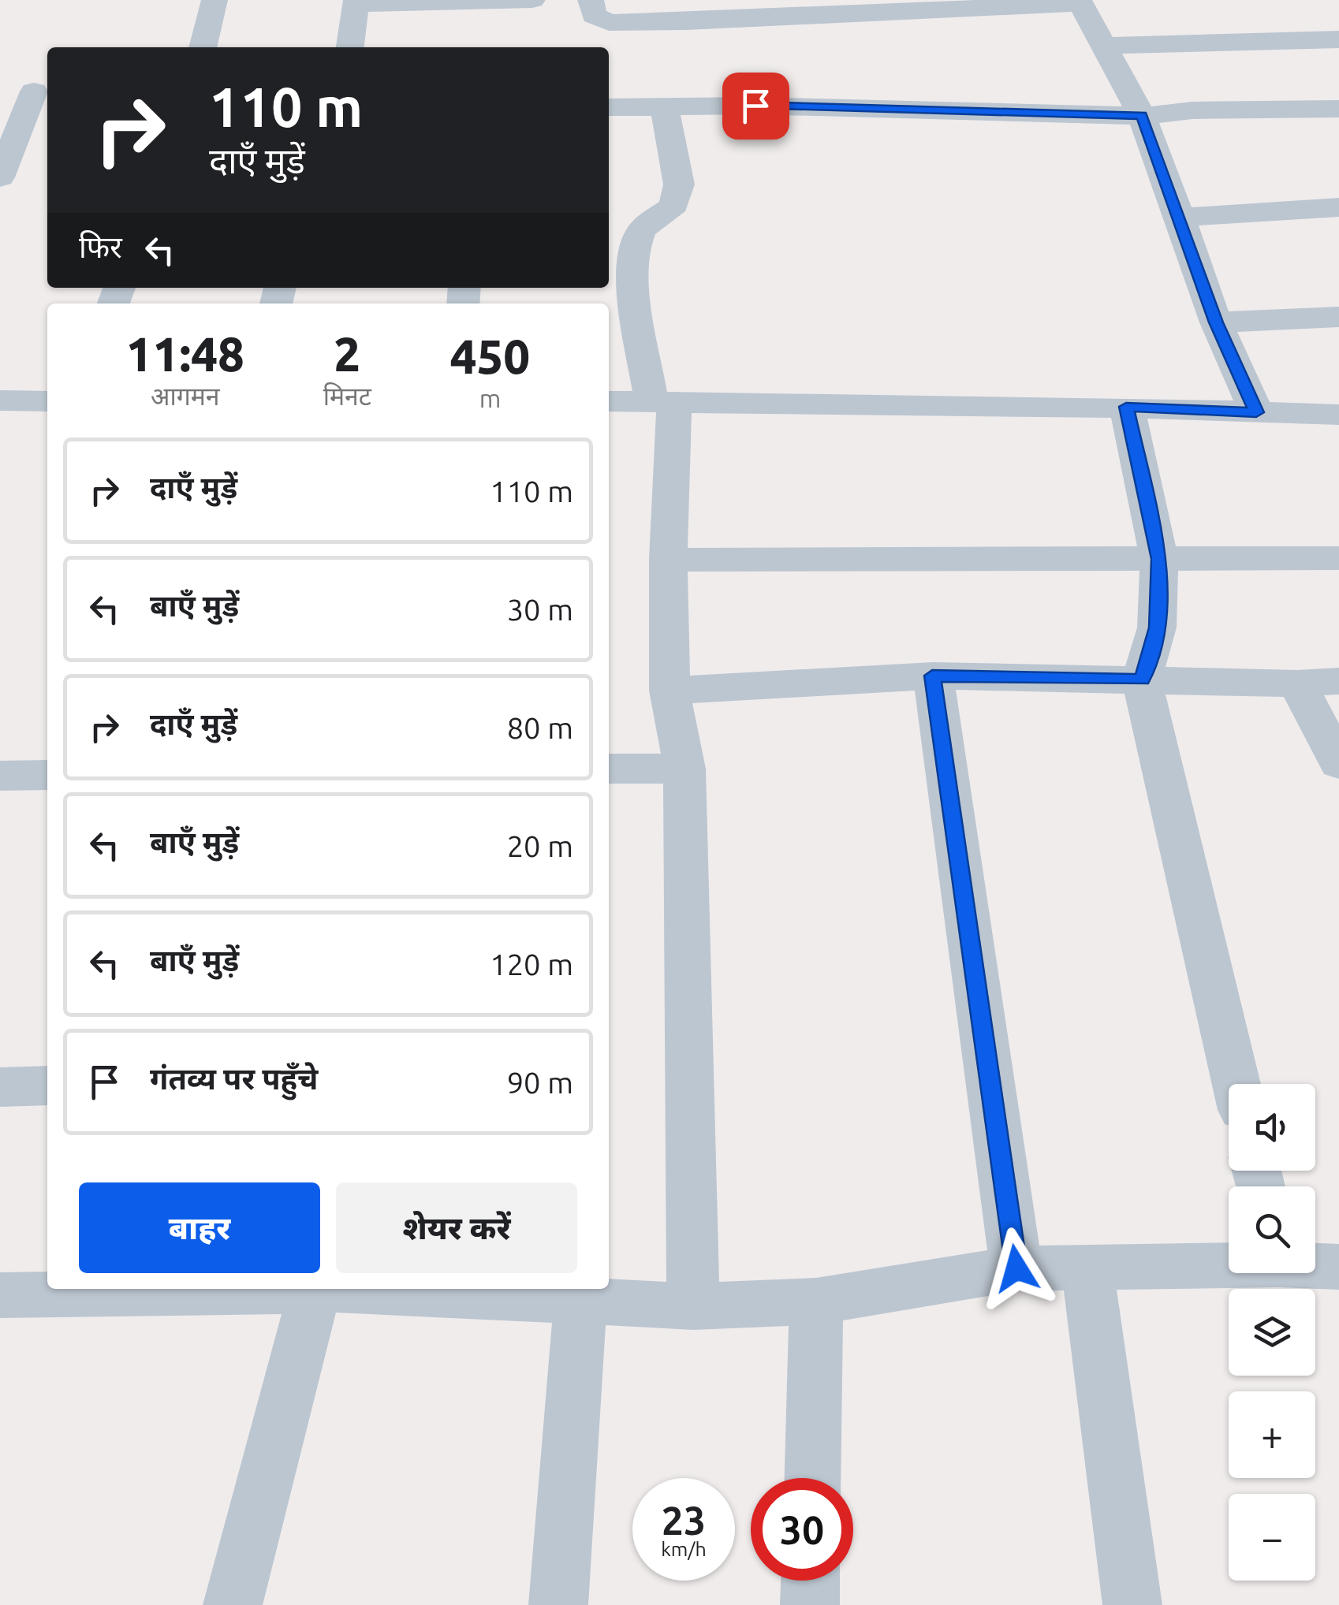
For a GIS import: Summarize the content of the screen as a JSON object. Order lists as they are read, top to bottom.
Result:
{
  "page": {
    "turn": ["110 m", "दाएँ मुड़ें"],
    "then": "फिर",
    "eta": [
      "11:48",
      "आगमन",
      "2",
      "मिनट",
      "450",
      "m"
    ],
    "list": [
      {
        "name": "दाएँ मुड़ें",
        "value": "110 m"
      },
      {
        "name": "बाएँ मुड़ें",
        "value": "30 m"
      },
      {
        "name": "दाएँ मुड़ें",
        "value": "80 m"
      },
      {
        "name": "बाएँ मुड़ें",
        "value": "20 m"
      },
      {
        "name": "बाएँ मुड़ें",
        "value": "120 m"
      },
      {
        "name": "गंतव्य पर पहुँचे",
        "value": "90 m"
      }
    ],
    "map_buttons": ["+", "−"],
    "buttons": ["बाहर", "शेयर करें"],
    "speed": "23 km/h",
    "limit": "30"
  }
}
